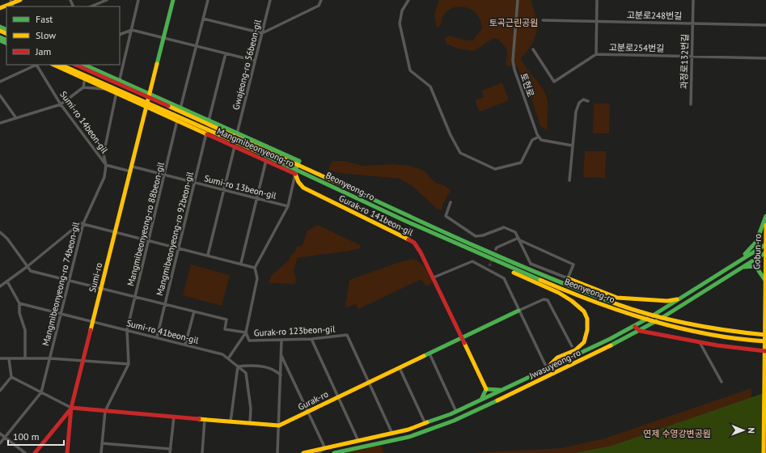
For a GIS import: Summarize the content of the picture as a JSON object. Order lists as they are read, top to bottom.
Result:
{
  "streets": {
    "main road": [
      "Mangmibeonyeong-ro",
      "Beonyeong-ro",
      "Gurak-ro 141beon-gil",
      "Gobun-ro",
      "Sumi-ro",
      "Jwasuyeong-ro",
      "Gurak-ro"
    ],
    "street": [
      "고분로248번길",
      "고분로254번길",
      "과정로132번길",
      "Gwajeong-ro 56beon-gil",
      "토현로",
      "Sumi-ro 14beon-gil",
      "Sumi-ro 13beon-gil",
      "Mangmibeonyeong-ro 88beon-gil",
      "Mangmibeonyeong-ro 92beon-gil",
      "Mangmibeonyeong-ro 74beon-gil",
      "Gurak-ro 123beon-gil",
      "Sumi-ro 41beon-gil"
    ]
  },
  "crossings": [
    ["고분로248번길", "과정로132번길"],
    ["고분로254번길", "과정로132번길"],
    ["Gwajeong-ro 56beon-gil", "Mangmibeonyeong-ro"],
    ["Sumi-ro 14beon-gil", "Sumi-ro 13beon-gil"],
    ["Sumi-ro 14beon-gil", "Sumi-ro"],
    ["Sumi-ro 14beon-gil", "Mangmibeonyeong-ro 74beon-gil"],
    ["Mangmibeonyeong-ro", "Gurak-ro 141beon-gil"],
    ["Mangmibeonyeong-ro", "Mangmibeonyeong-ro 88beon-gil"],
    ["Mangmibeonyeong-ro", "Mangmibeonyeong-ro 92beon-gil"],
    ["Mangmibeonyeong-ro", "Sumi-ro"],
    ["Mangmibeonyeong-ro", "Mangmibeonyeong-ro 74beon-gil"],
    ["Sumi-ro 13beon-gil", "Mangmibeonyeong-ro 88beon-gil"],
    ["Sumi-ro 13beon-gil", "Mangmibeonyeong-ro 92beon-gil"],
    ["Sumi-ro 13beon-gil", "Sumi-ro"],
    ["Gurak-ro 141beon-gil", "Gurak-ro"],
    ["Mangmibeonyeong-ro 88beon-gil", "Sumi-ro 41beon-gil"],
    ["Mangmibeonyeong-ro 92beon-gil", "Sumi-ro 41beon-gil"],
    ["Gobun-ro", "Jwasuyeong-ro"],
    ["Sumi-ro", "Sumi-ro 41beon-gil"],
    ["Mangmibeonyeong-ro 74beon-gil", "Sumi-ro 41beon-gil"],
    ["Gurak-ro 123beon-gil", "Gurak-ro"]
  ],
  "parks": ["토곡근린공원", "연제 수영강변공원"],
  "legend": ["Fast", "Slow", "Jam"],
  "scale_bar": "100 m",
  "north": "right"
}
